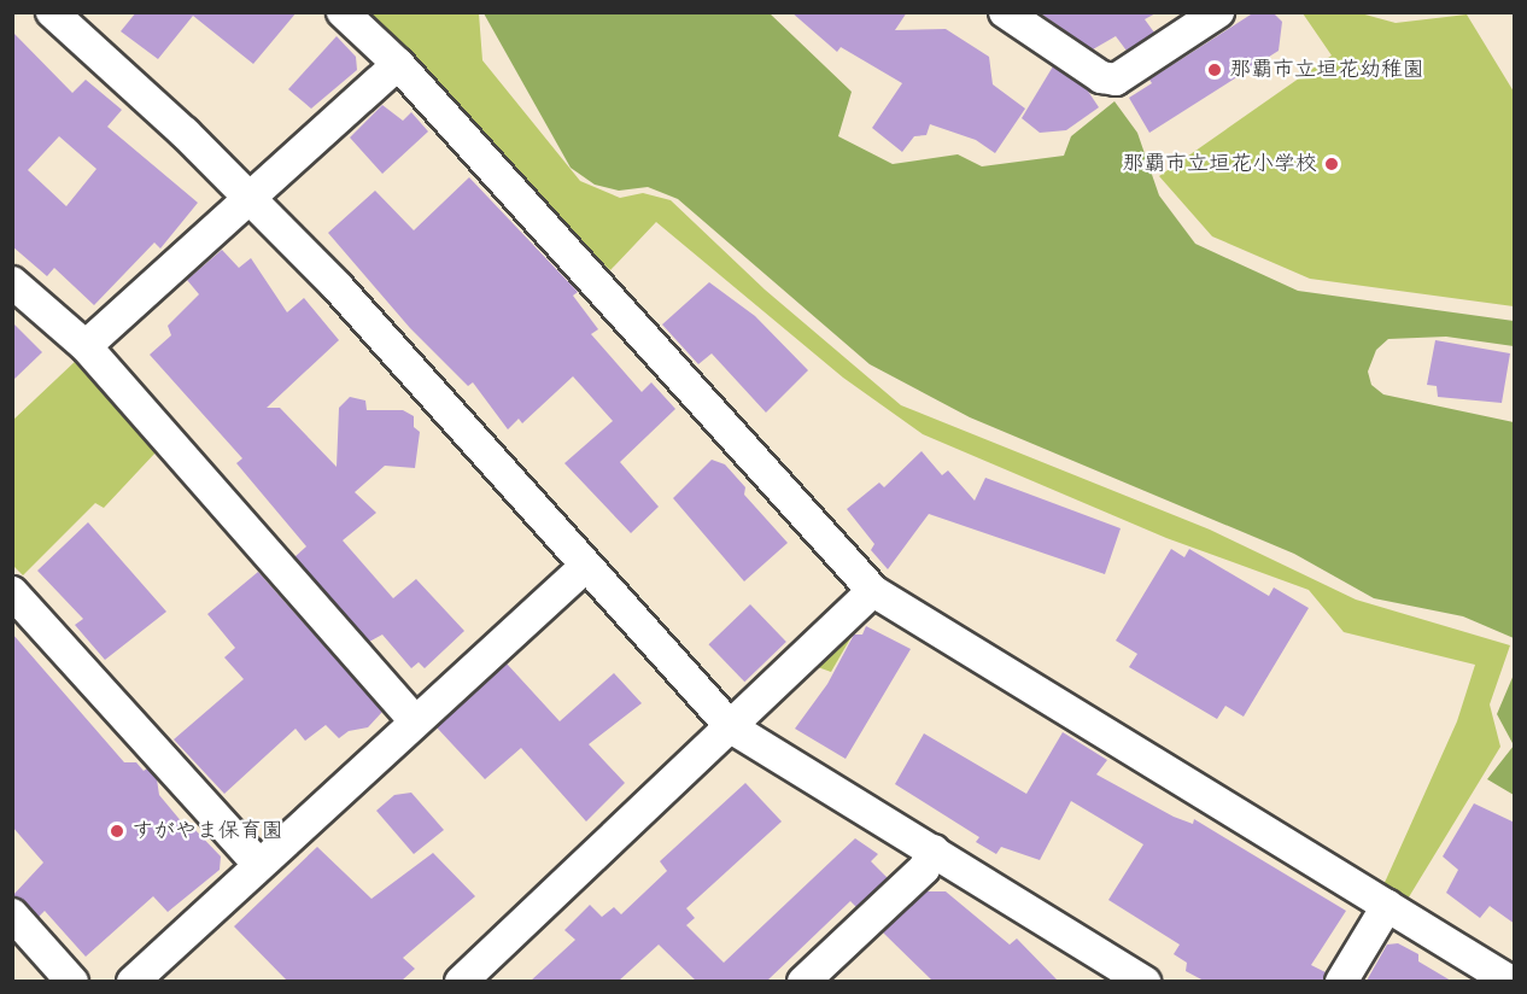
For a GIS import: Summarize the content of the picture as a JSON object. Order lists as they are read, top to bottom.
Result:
{
  "places": ["那覇市立垣花幼稚園", "那覇市立垣花小学校", "すがやま保育園"]
}
